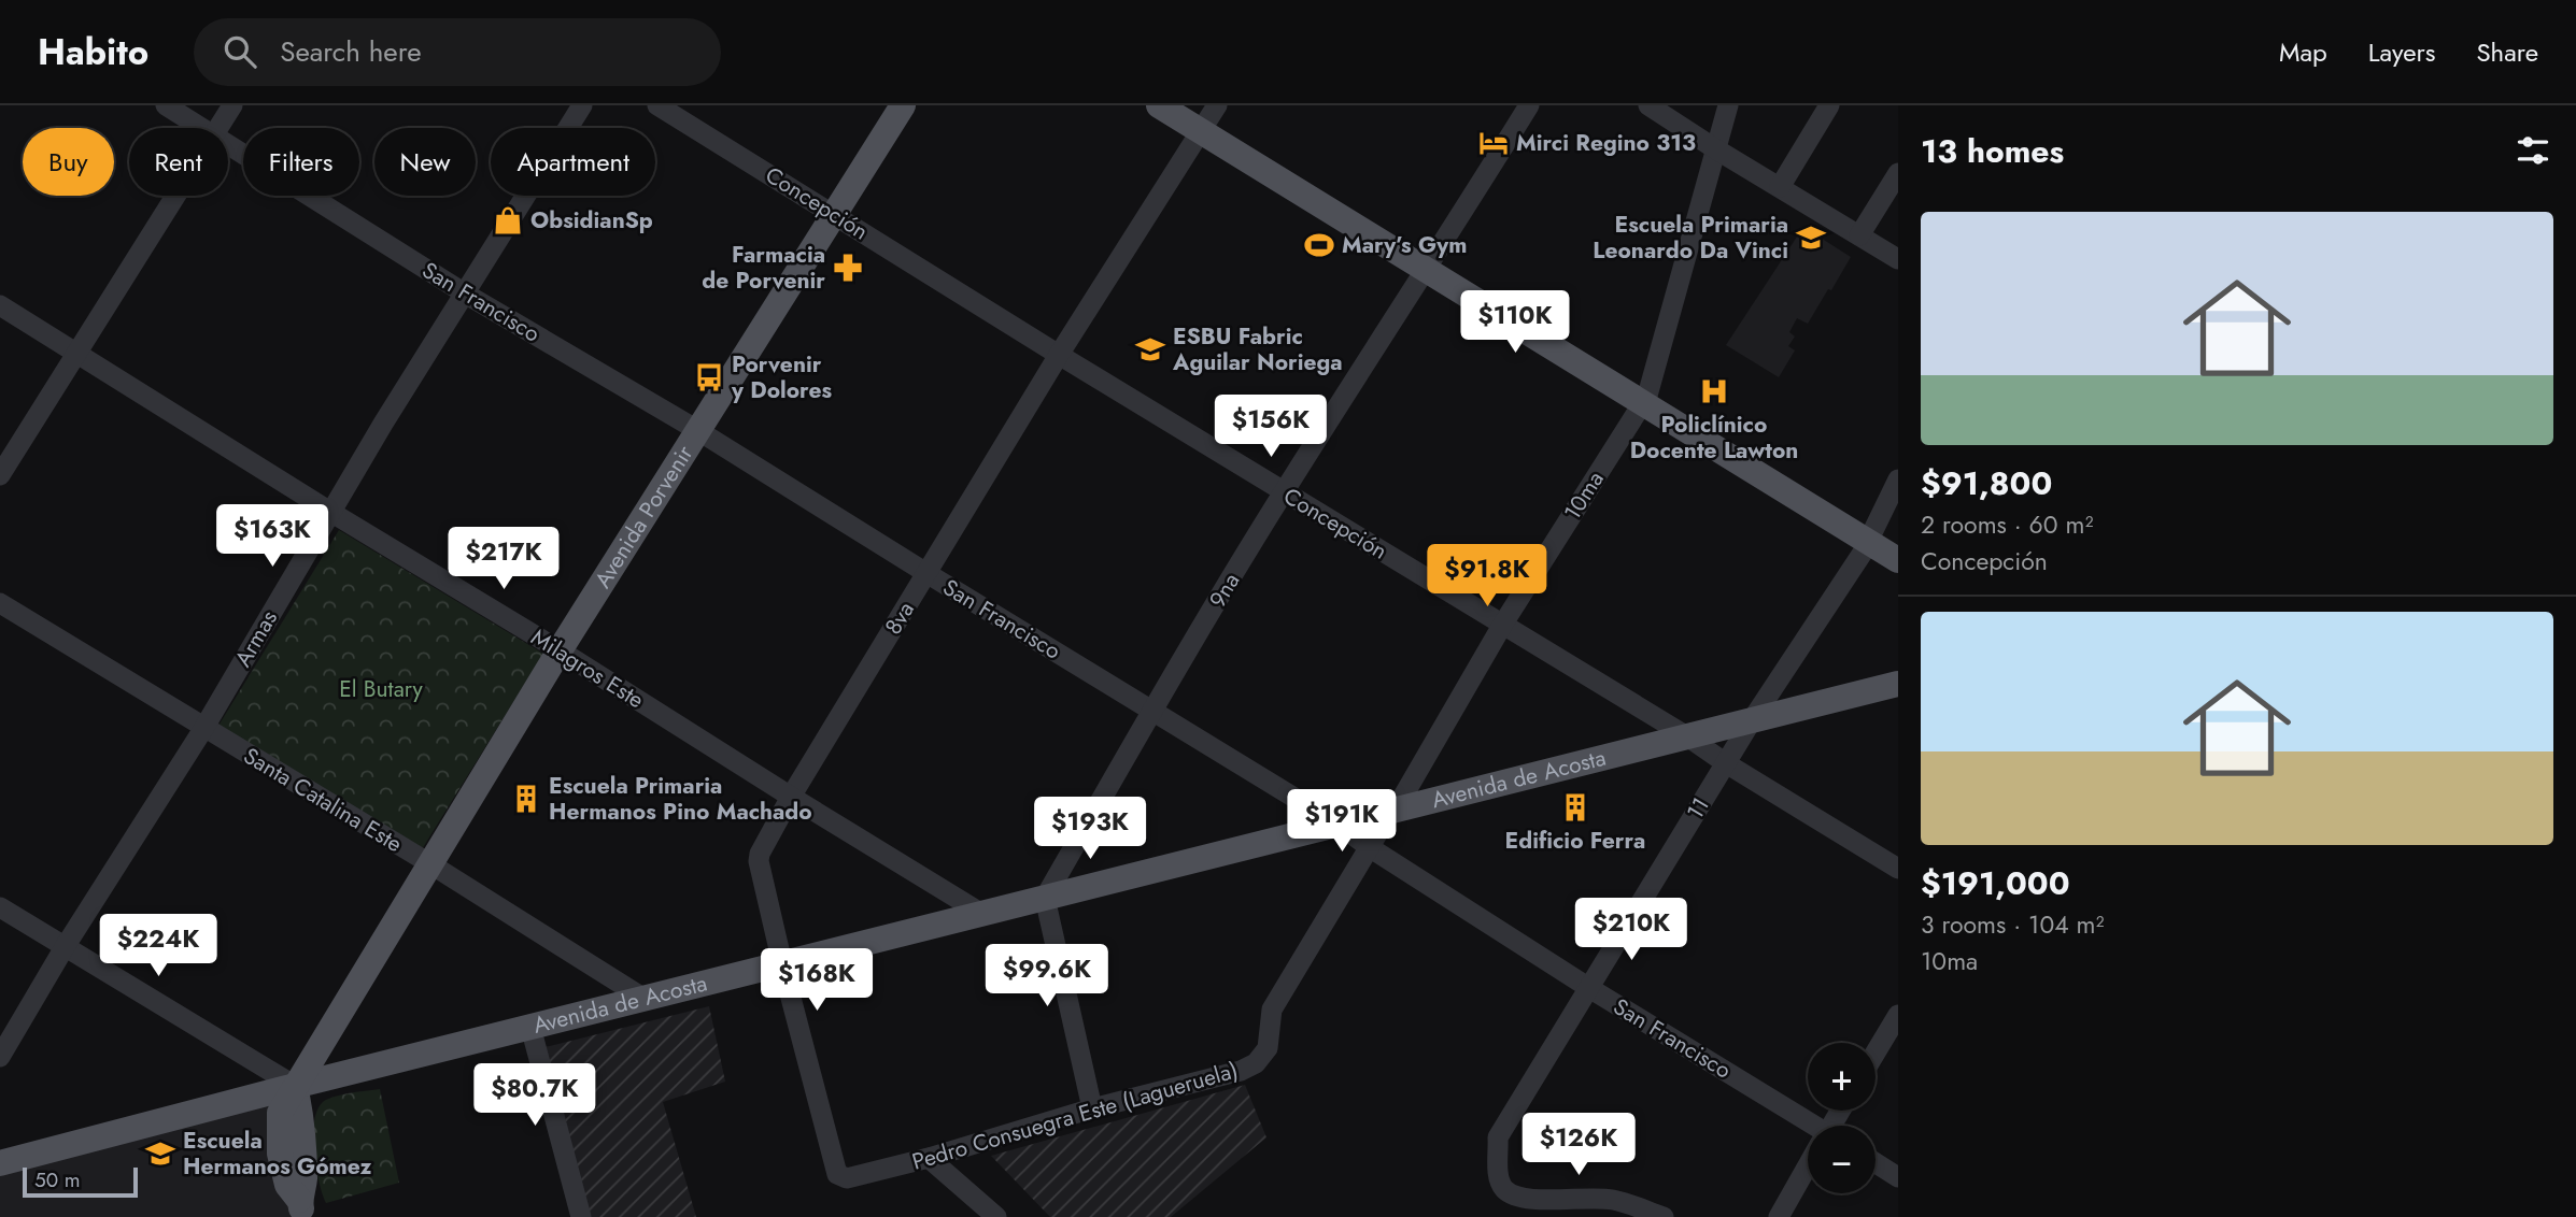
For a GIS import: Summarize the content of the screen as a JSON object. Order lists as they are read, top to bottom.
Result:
{
  "streets": {
    "main road": ["Avenida Porvenir", "Avenida de Acosta"],
    "street": [
      "Concepción",
      "San Francisco",
      "10ma",
      "9na",
      "8va",
      "Armas",
      "Milagros Este",
      "Santa Catalina Este",
      "11",
      "Pedro Consuegra Este (Lagueruela)"
    ]
  },
  "crossings": [
    ["Concepción", "10ma"],
    ["Concepción", "Avenida Porvenir"],
    ["Concepción", "9na"],
    ["Concepción", "8va"],
    ["Concepción", "Avenida de Acosta"],
    ["Concepción", "11"],
    ["San Francisco", "10ma"],
    ["San Francisco", "Avenida Porvenir"],
    ["San Francisco", "9na"],
    ["San Francisco", "8va"],
    ["San Francisco", "Armas"],
    ["San Francisco", "Avenida de Acosta"],
    ["San Francisco", "11"],
    ["10ma", "Avenida de Acosta"],
    ["10ma", "Pedro Consuegra Este (Lagueruela)"],
    ["Avenida Porvenir", "Milagros Este"],
    ["Avenida Porvenir", "Avenida de Acosta"],
    ["Avenida Porvenir", "Santa Catalina Este"],
    ["9na", "Avenida de Acosta"],
    ["8va", "Milagros Este"],
    ["8va", "Avenida de Acosta"],
    ["8va", "Pedro Consuegra Este (Lagueruela)"],
    ["Armas", "Milagros Este"],
    ["Armas", "Santa Catalina Este"],
    ["Milagros Este", "Avenida de Acosta"],
    ["Avenida de Acosta", "Santa Catalina Este"],
    ["Avenida de Acosta", "11"]
  ],
  "parks": ["El Butary"],
  "places": {
    "hotel": ["Mirci Regino 313"],
    "shop": ["ObsidianSp"],
    "school or university": ["Escuela Primaria Leonardo Da Vinci", "ESBU Fabric Aguilar Noriega", "Escuela Hermanos Gómez"],
    "sports": ["Mary’s Gym"],
    "pharmacy": ["Farmacia de Porvenir"],
    "bus stop": ["Porvenir y Dolores"],
    "hospital": ["Policlínico Docente Lawton"],
    "building": ["Escuela Primaria Hermanos Pino Machado", "Edificio Ferra"]
  },
  "scale_bar": "50 m",
  "page": {
    "header": "Habito",
    "search": "Search here",
    "nav": ["Map", "Layers", "Share"],
    "heading": "13 homes",
    "chip": [
      "Buy",
      "Rent",
      "Filters",
      "New",
      "Apartment"
    ],
    "list": [
      {
        "name": "$91,800",
        "note": "2 rooms · 60 m² · Concepción"
      },
      {
        "name": "$191,000",
        "note": "3 rooms · 104 m² · 10ma"
      }
    ],
    "price": [
      "$110K",
      "$156K",
      "$163K",
      "$217K",
      "$91.8K",
      "$191K",
      "$193K",
      "$210K",
      "$224K",
      "$99.6K",
      "$168K",
      "$80.7K",
      "$126K"
    ],
    "map_buttons": ["+", "−"],
    "scale": "50 m"
  }
}
